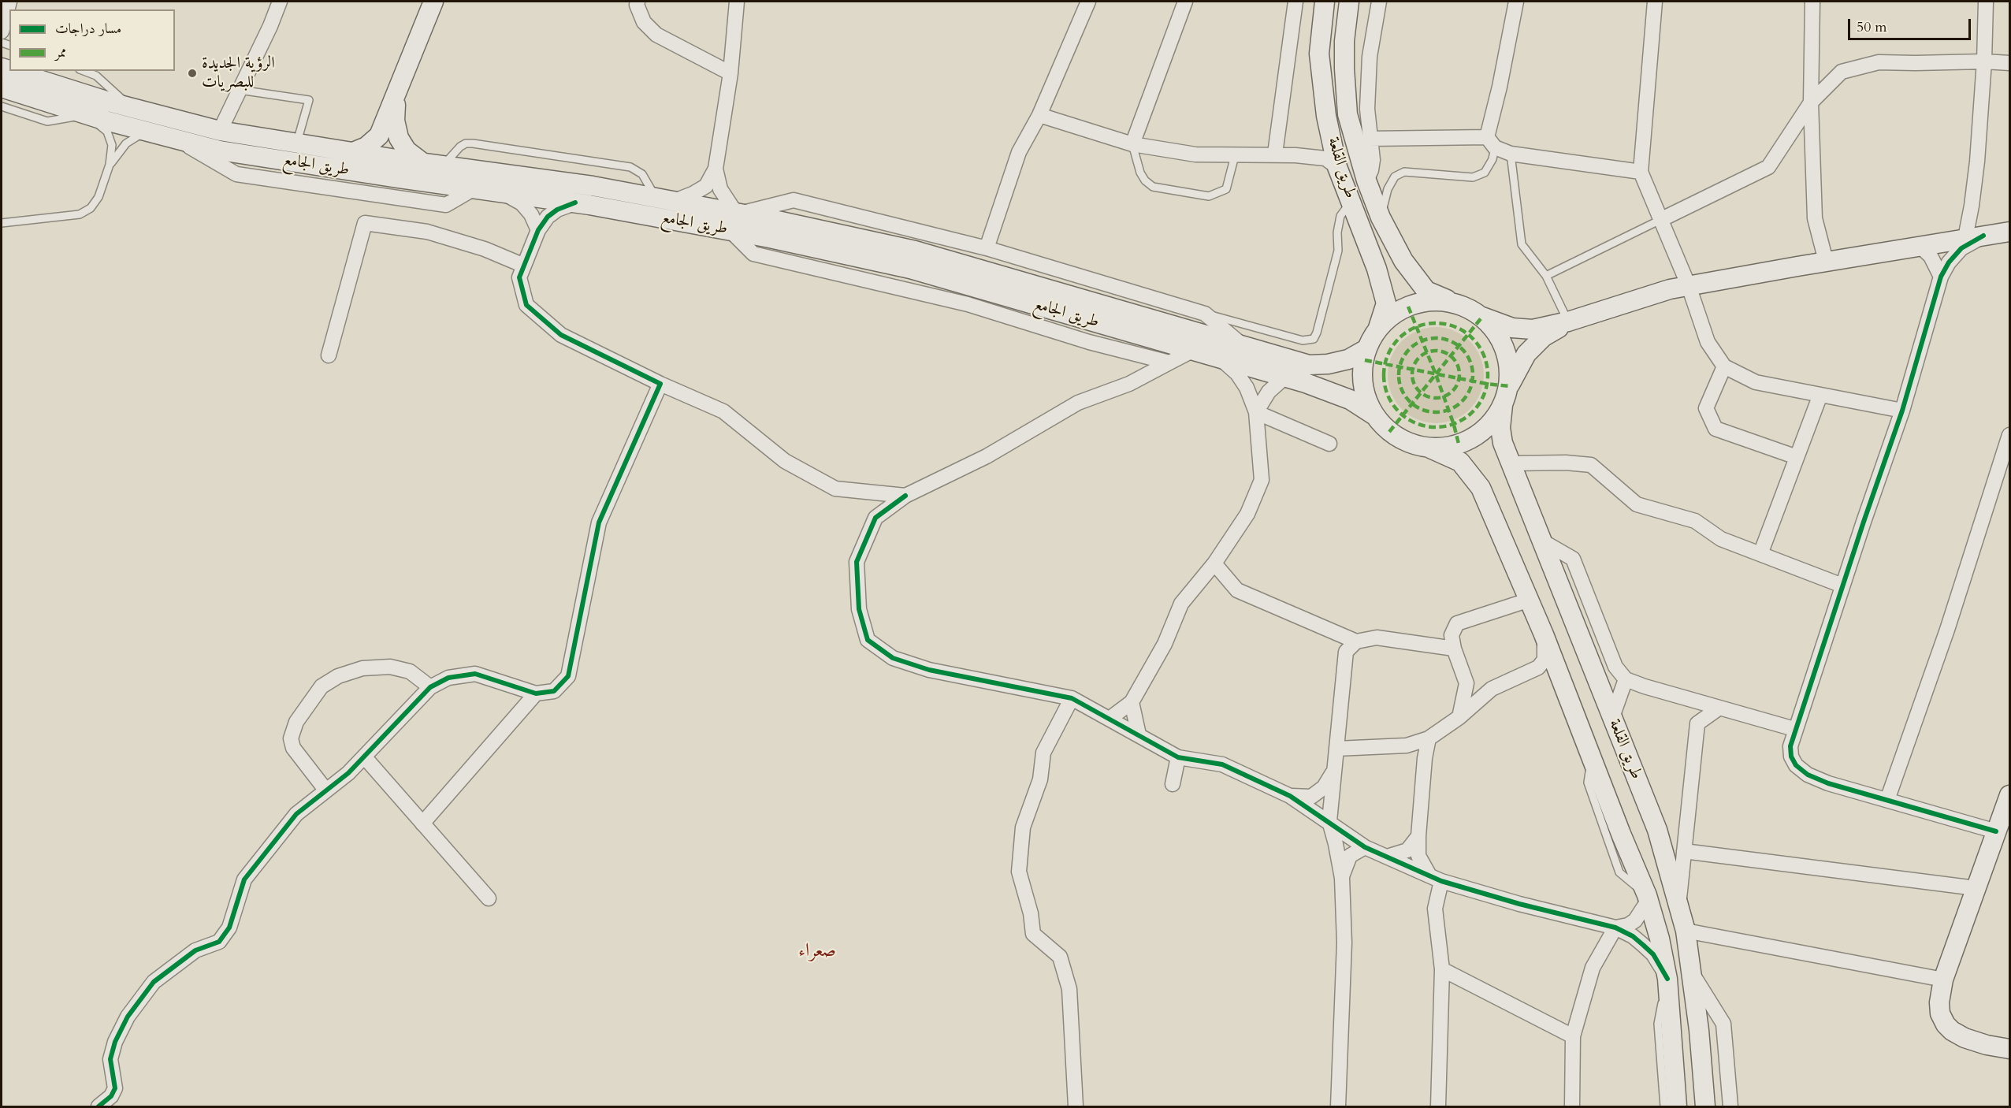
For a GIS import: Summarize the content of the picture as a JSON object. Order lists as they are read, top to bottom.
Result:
{
  "streets": {
    "main road": ["طريق الجامع", "طريق القلعة"]
  },
  "crossings": [
    ["طريق الجامع", "طريق القلعة"]
  ],
  "districts": ["صعراء"],
  "places": ["الرؤية الجديدة للبصريات"],
  "legend": ["مسار دراجات", "ممر"],
  "scale_bar": "50 m"
}
